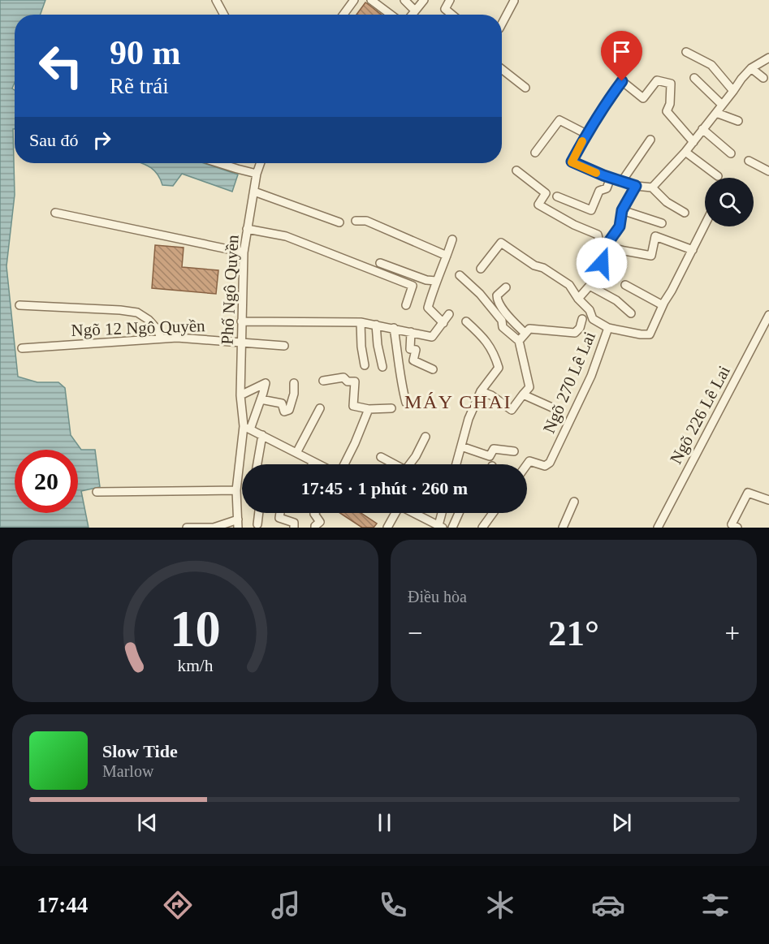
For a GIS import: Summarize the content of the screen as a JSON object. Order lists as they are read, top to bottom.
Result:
{
  "streets": {
    "street": [
      "Phố Ngô Quyền",
      "Ngõ 12 Ngô Quyền",
      "Ngõ 270 Lê Lai",
      "Ngõ 226 Lê Lai"
    ]
  },
  "crossings": [
    ["Phố Ngô Quyền", "Ngõ 12 Ngô Quyền"]
  ],
  "districts": ["MÁY CHAI"],
  "page": {
    "turn": ["90 m", "Rẽ trái"],
    "then": "Sau đó",
    "limit": "20",
    "trip": "17:45 · 1 phút · 260 m",
    "tile": "Điều hòa",
    "heat": ["−", "21°", "+"],
    "song": ["Slow Tide", "Marlow"],
    "tabs": "17:44",
    "gauge": ["10", "km/h"]
  }
}
